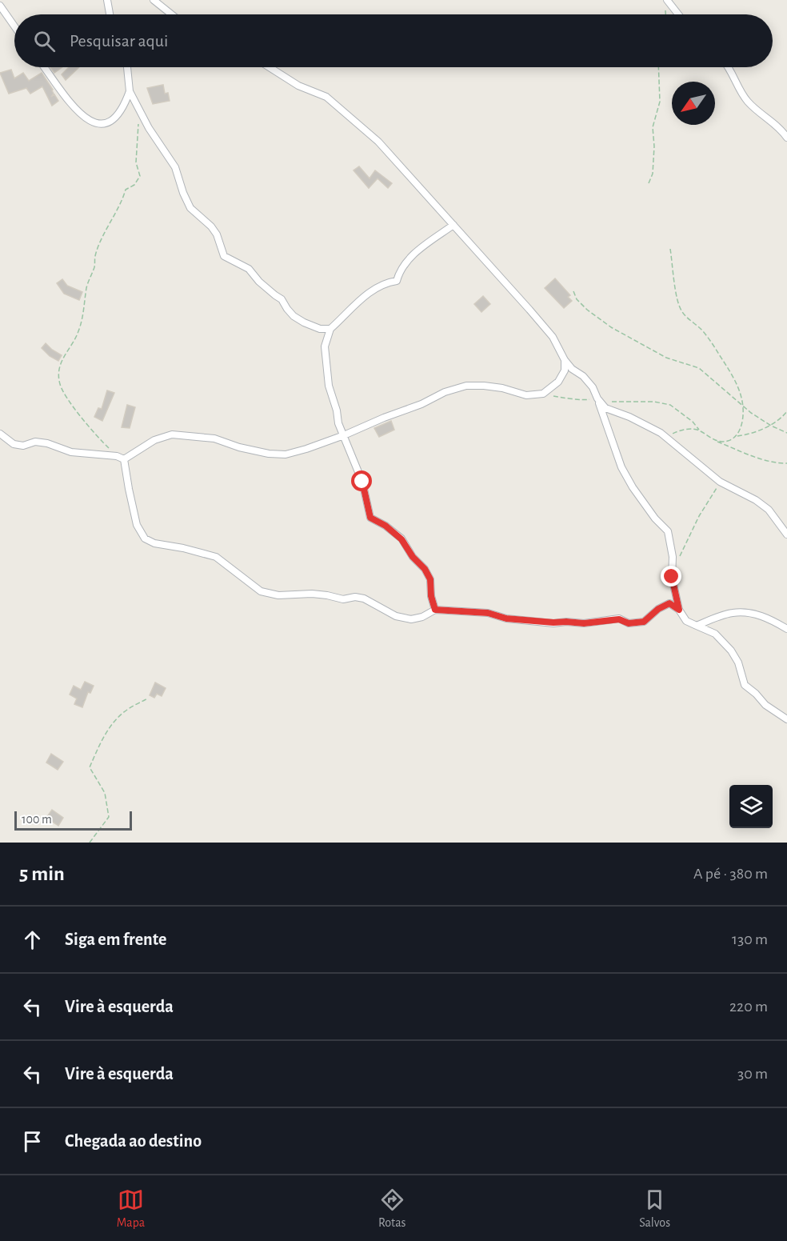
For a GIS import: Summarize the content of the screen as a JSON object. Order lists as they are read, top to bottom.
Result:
{
  "scale_bar": "100 m",
  "north": "bottom left",
  "page": {
    "search": "Pesquisar aqui",
    "scale": "100 m",
    "heading": ["5 min", "A pé · 380 m"],
    "list": [
      ["Siga em frente", "130 m"],
      ["Vire à esquerda", "220 m"],
      ["Vire à esquerda", "30 m"],
      "Chegada ao destino"
    ],
    "nav": ["Mapa", "Rotas", "Salvos"]
  }
}
